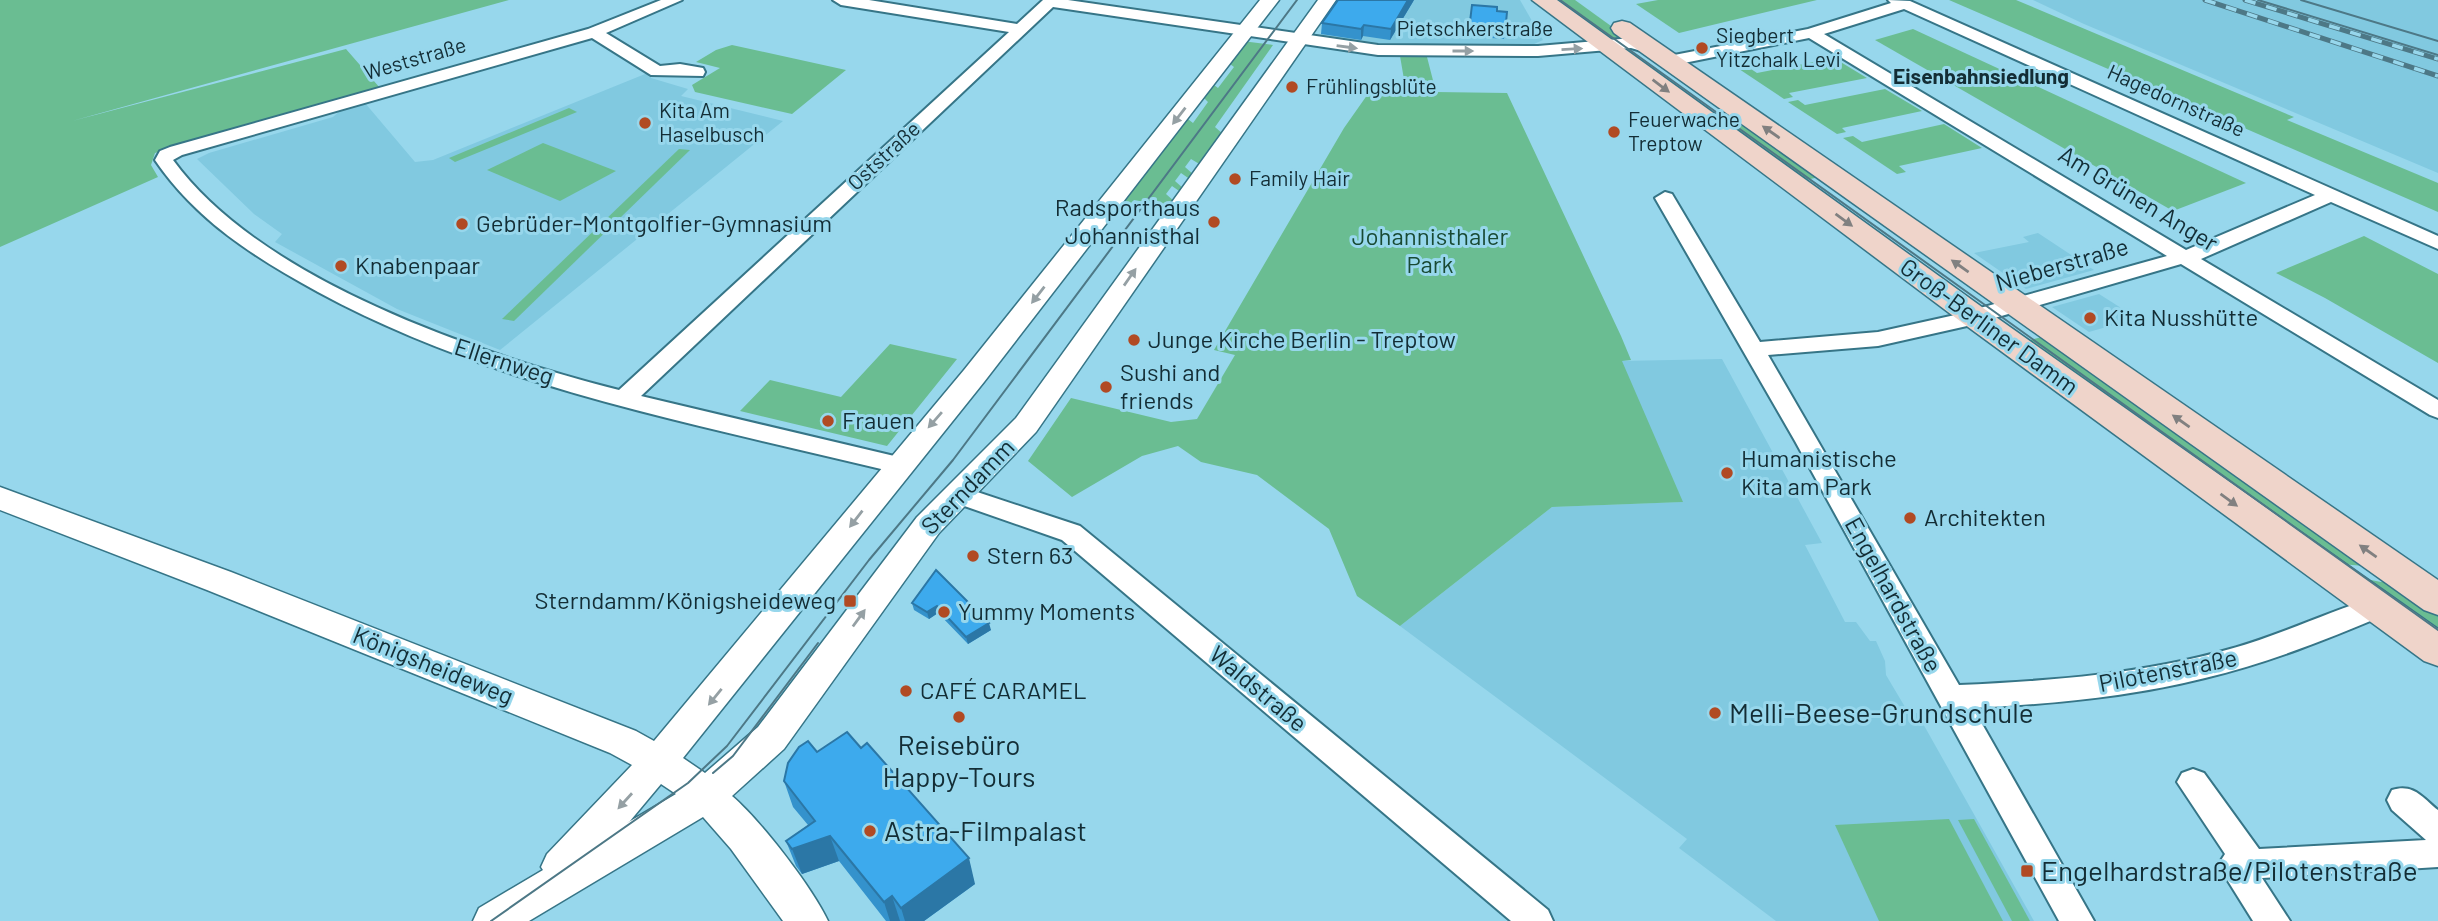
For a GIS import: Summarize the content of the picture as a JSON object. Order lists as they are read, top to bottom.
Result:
{
  "streets": {
    "main road": ["Groß-Berliner Damm"],
    "street": [
      "Pietschkerstraße",
      "Weststraße",
      "Hagedornstraße",
      "Oststraße",
      "Am Grünen Anger",
      "Nieberstraße",
      "Ellernweg",
      "Sterndamm",
      "Engelhardstraße",
      "Königsheideweg",
      "Pilotenstraße",
      "Waldstraße"
    ]
  },
  "crossings": [
    ["Pietschkerstraße", "Hagedornstraße"],
    ["Pietschkerstraße", "Oststraße"],
    ["Pietschkerstraße", "Am Grünen Anger"],
    ["Pietschkerstraße", "Groß-Berliner Damm"],
    ["Pietschkerstraße", "Sterndamm"],
    ["Weststraße", "Ellernweg"],
    ["Hagedornstraße", "Nieberstraße"],
    ["Oststraße", "Ellernweg"],
    ["Am Grünen Anger", "Nieberstraße"],
    ["Nieberstraße", "Groß-Berliner Damm"],
    ["Nieberstraße", "Engelhardstraße"],
    ["Groß-Berliner Damm", "Pilotenstraße"],
    ["Ellernweg", "Sterndamm"],
    ["Sterndamm", "Königsheideweg"],
    ["Sterndamm", "Waldstraße"],
    ["Engelhardstraße", "Pilotenstraße"]
  ],
  "one_way": ["Pietschkerstraße"],
  "districts": ["Eisenbahnsiedlung"],
  "parks": ["Johannisthaler Park"],
  "places": {
    "other": [
      "Siegbert Yitzchalk Levi",
      "Frühlingsblüte",
      "Kita Am Haselbusch",
      "Feuerwache Treptow",
      "Family Hair",
      "Radsporthaus Johannisthal",
      "Gebrüder-Montgolfier-Gymnasium",
      "Knabenpaar",
      "Kita Nusshütte",
      "Junge Kirche Berlin - Treptow",
      "Sushi and friends",
      "Frauen",
      "Humanistische Kita am Park",
      "Architekten",
      "Stern 63",
      "Yummy Moments",
      "CAFÉ CARAMEL",
      "Melli-Beese-Grundschule",
      "Reisebüro Happy-Tours",
      "Astra-Filmpalast"
    ],
    "transit": ["Sterndamm/Königsheideweg", "Engelhardstraße/Pilotenstraße"]
  }
}
